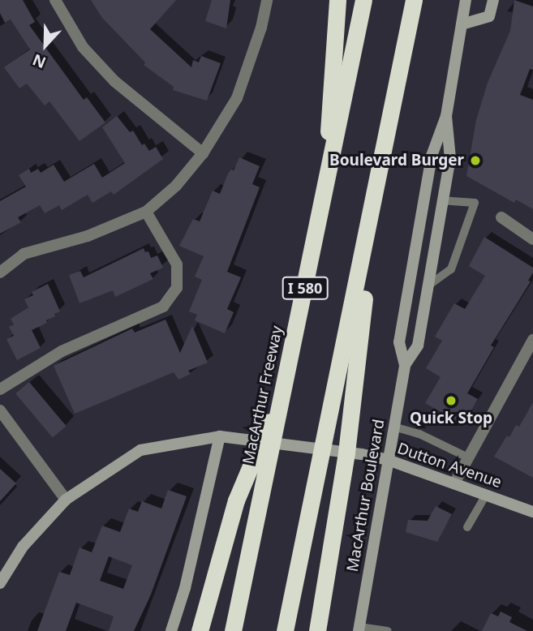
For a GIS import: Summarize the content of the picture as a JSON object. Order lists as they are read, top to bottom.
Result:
{
  "streets": {
    "highway": ["I 580", "MacArthur Freeway"],
    "main road": ["Dutton Avenue", "MacArthur Boulevard"]
  },
  "crossings": [
    ["Dutton Avenue", "MacArthur Boulevard"]
  ],
  "places": ["Boulevard Burger", "Quick Stop"],
  "north": "bottom"
}
